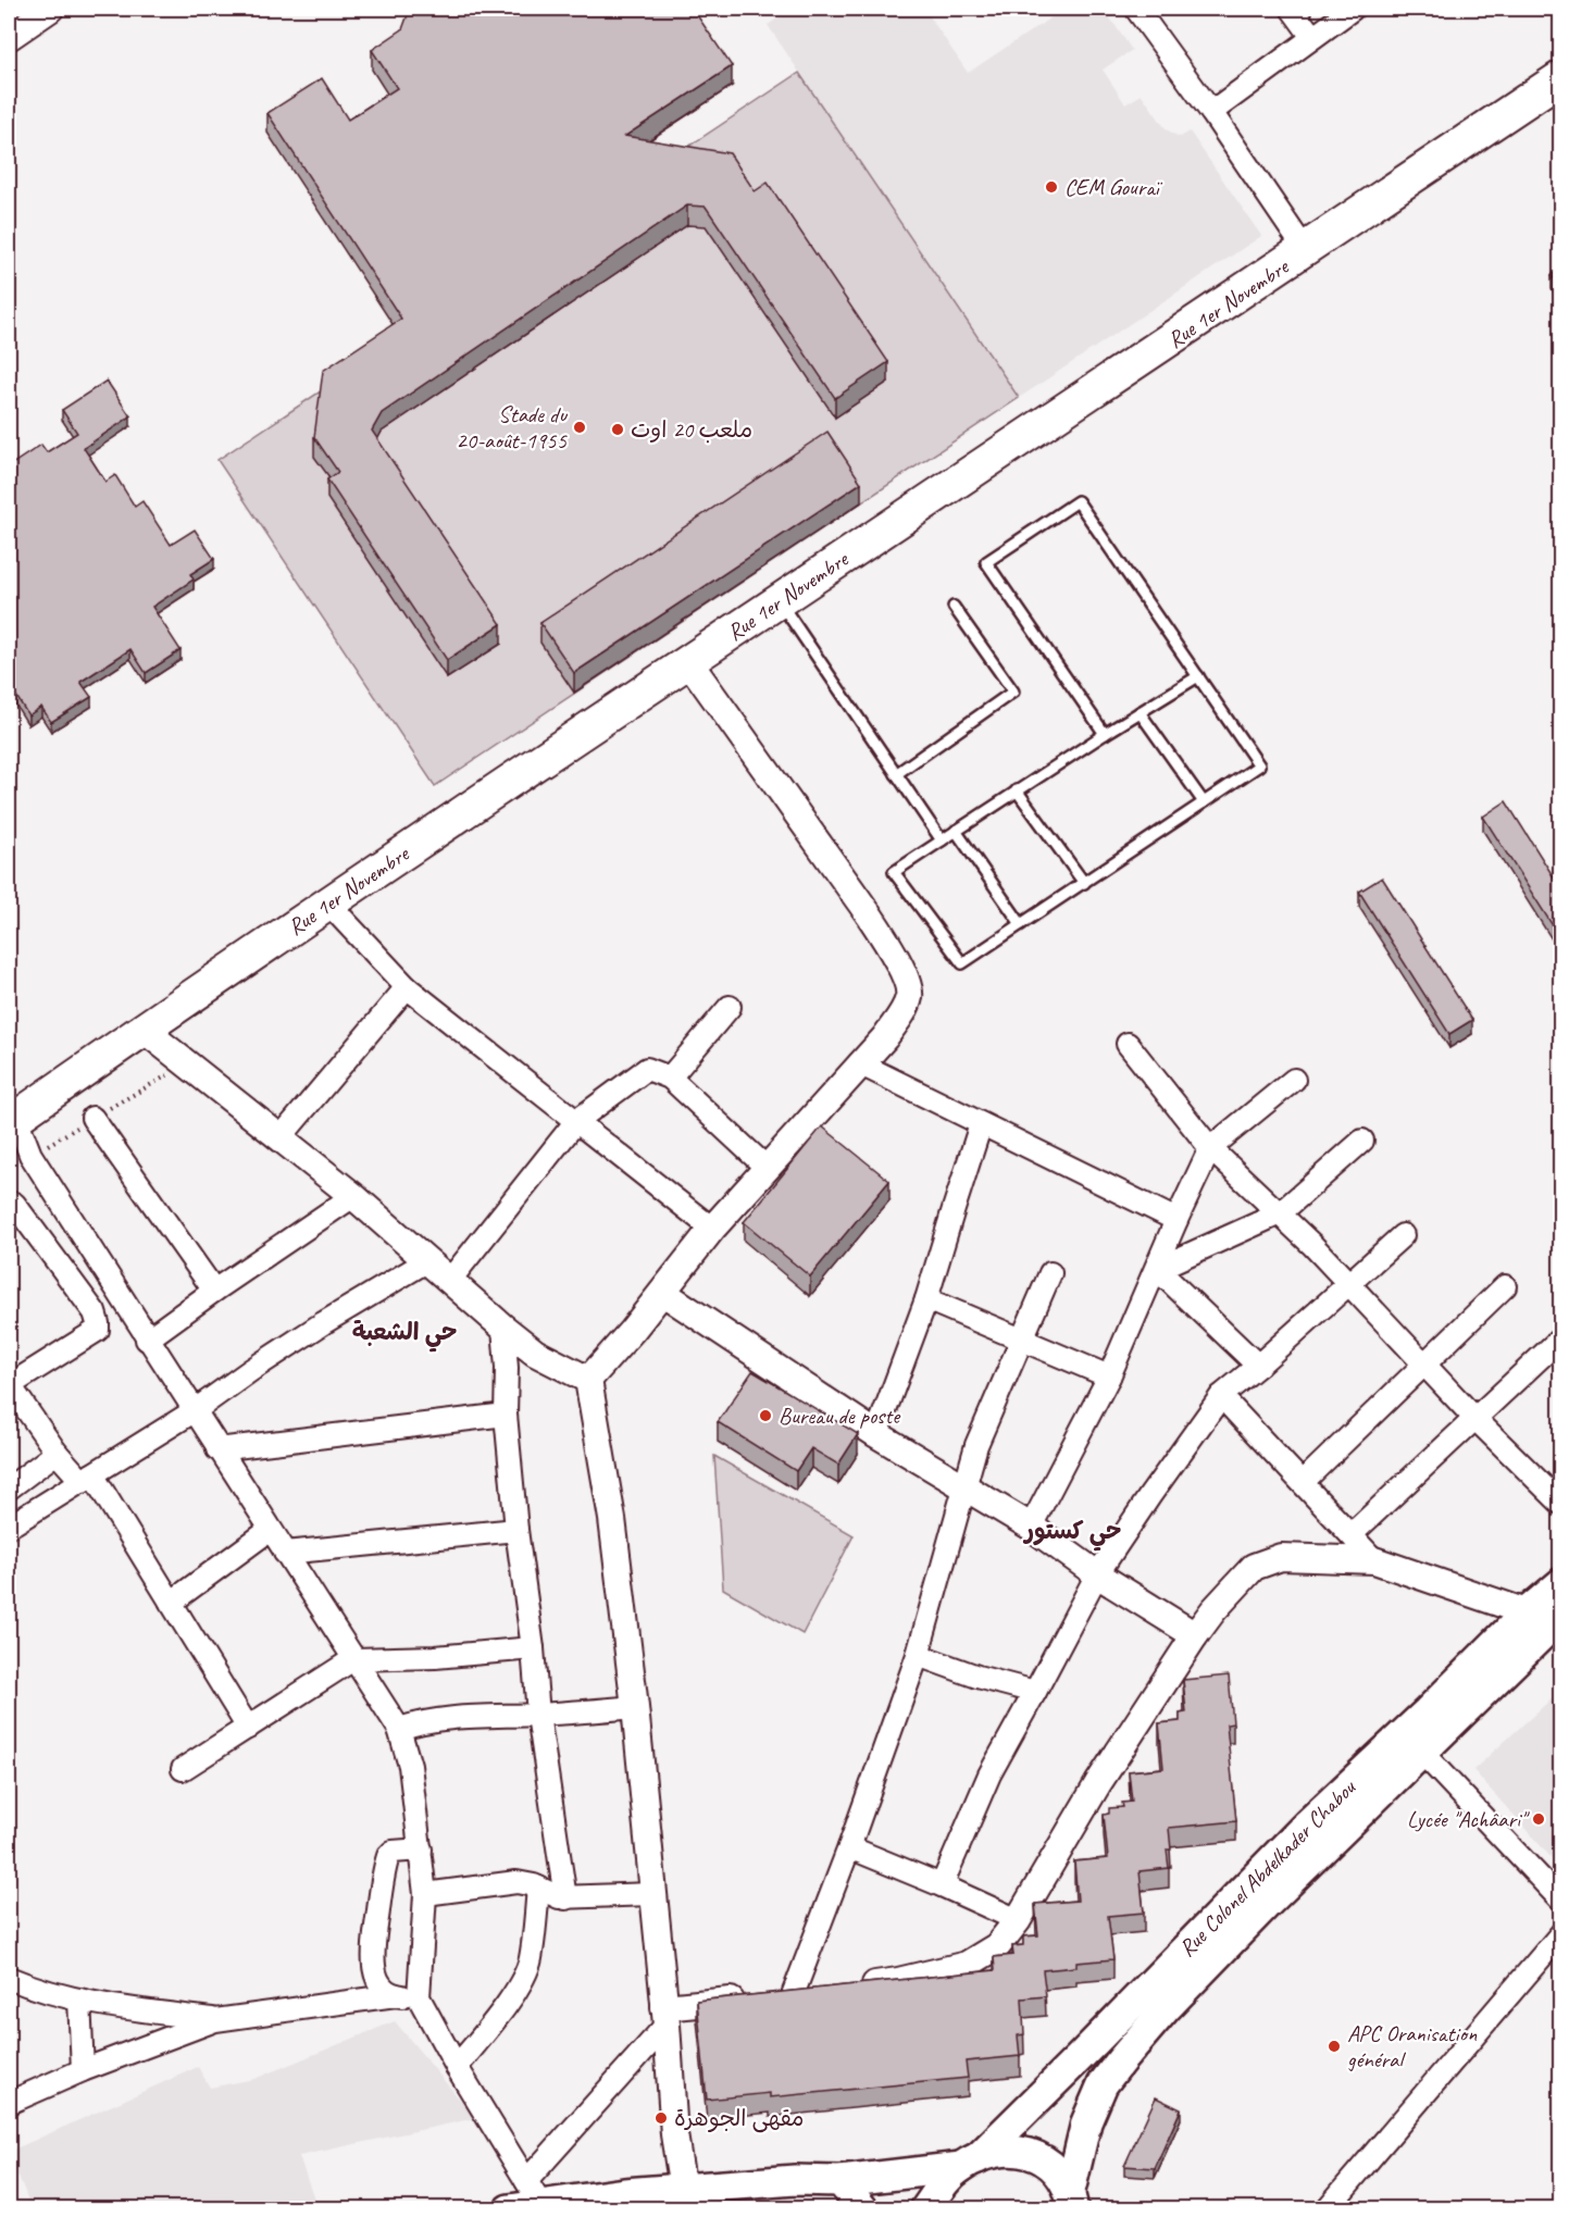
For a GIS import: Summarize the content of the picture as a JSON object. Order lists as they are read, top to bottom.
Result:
{
  "streets": {
    "main road": ["Rue 1er Novembre", "Rue Colonel Abdelkader Chabou"]
  },
  "districts": ["حي الشعبة", "حي كستور"],
  "places": [
    "CEM Gouraï",
    "Stade du 20-août-1955",
    "ملعب 20 اوت",
    "Bureau de poste",
    "Lycée \"Achâari\"",
    "APC Oranisation général",
    "مقهى الجوهرة"
  ]
}
